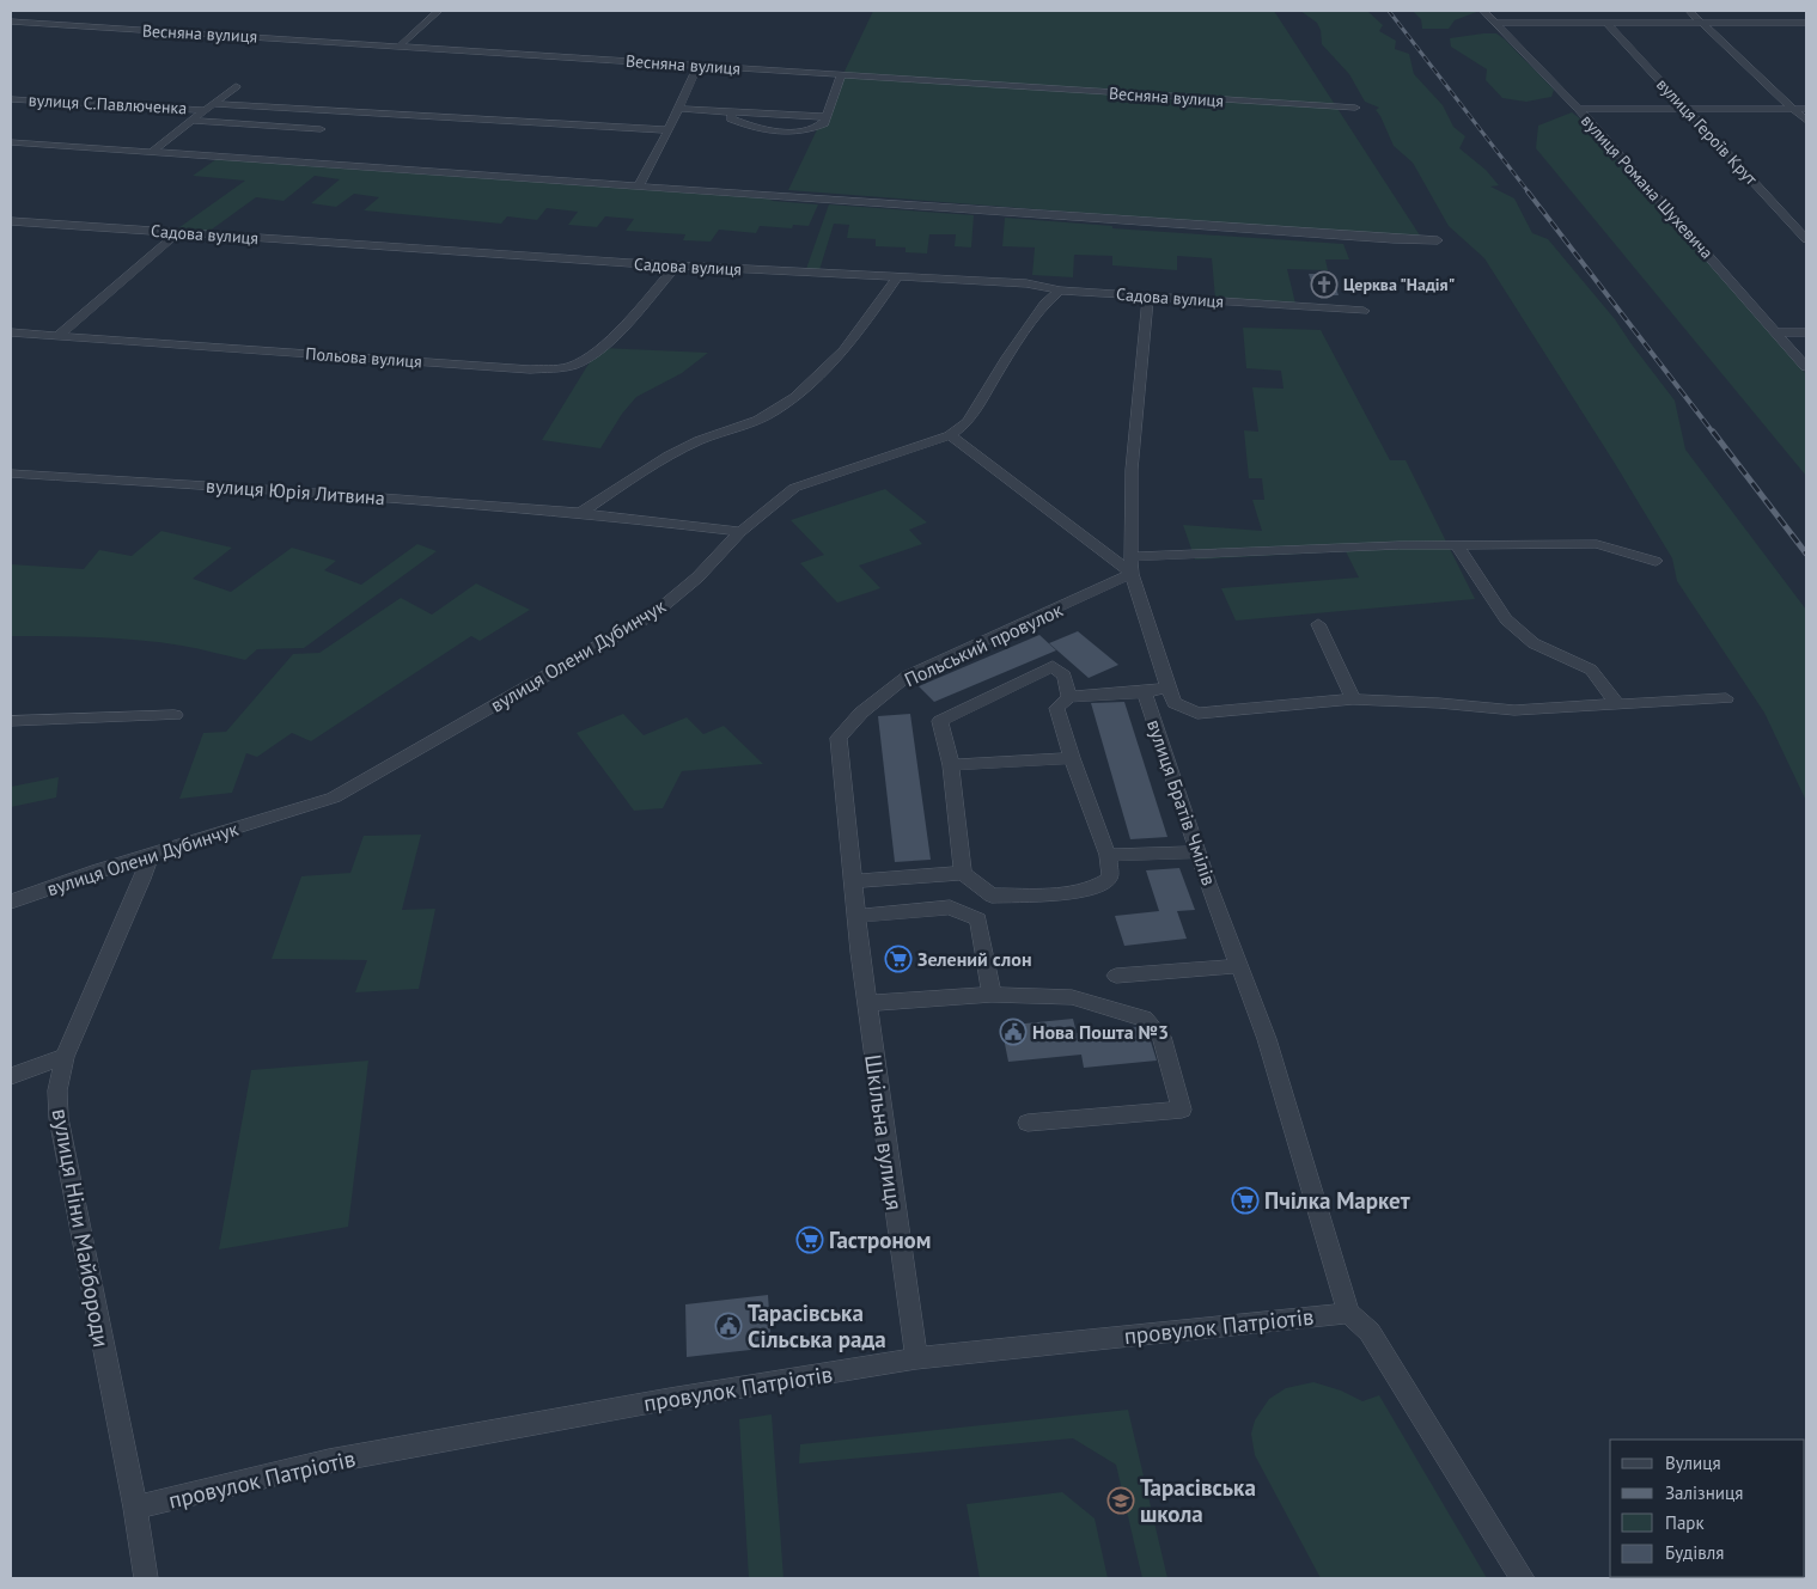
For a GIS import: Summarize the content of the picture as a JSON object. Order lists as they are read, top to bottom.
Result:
{
  "streets": {
    "street": [
      "Весняна вулиця",
      "вулиця С.Павлюченка",
      "вулиця Героїв Крут",
      "вулиця Романа Шухевича",
      "Садова вулиця",
      "Польова вулиця",
      "вулиця Юрія Литвина",
      "Польський провулок",
      "вулиця Олени Дубинчук",
      "вулиця Братів Чмілів",
      "Шкільна вулиця",
      "вулиця Ніни Майбороди",
      "провулок Патріотів"
    ]
  },
  "crossings": [
    ["Садова вулиця", "Польова вулиця"],
    ["Садова вулиця", "вулиця Олени Дубинчук"],
    ["вулиця Юрія Литвина", "вулиця Олени Дубинчук"],
    ["Польський провулок", "Шкільна вулиця"],
    ["вулиця Олени Дубинчук", "вулиця Ніни Майбороди"],
    ["вулиця Братів Чмілів", "провулок Патріотів"],
    ["Шкільна вулиця", "провулок Патріотів"],
    ["вулиця Ніни Майбороди", "провулок Патріотів"]
  ],
  "places": {
    "church": ["Церква \"Надія\""],
    "supermarket": ["Зелений слон", "Пчілка Маркет", "Гастроном"],
    "public building": ["Нова Пошта №3", "Тарасівська Сільська рада"],
    "school or university": ["Тарасівська школа"]
  },
  "legend": [
    "Вулиця",
    "Залізниця",
    "Парк",
    "Будівля"
  ]
}
